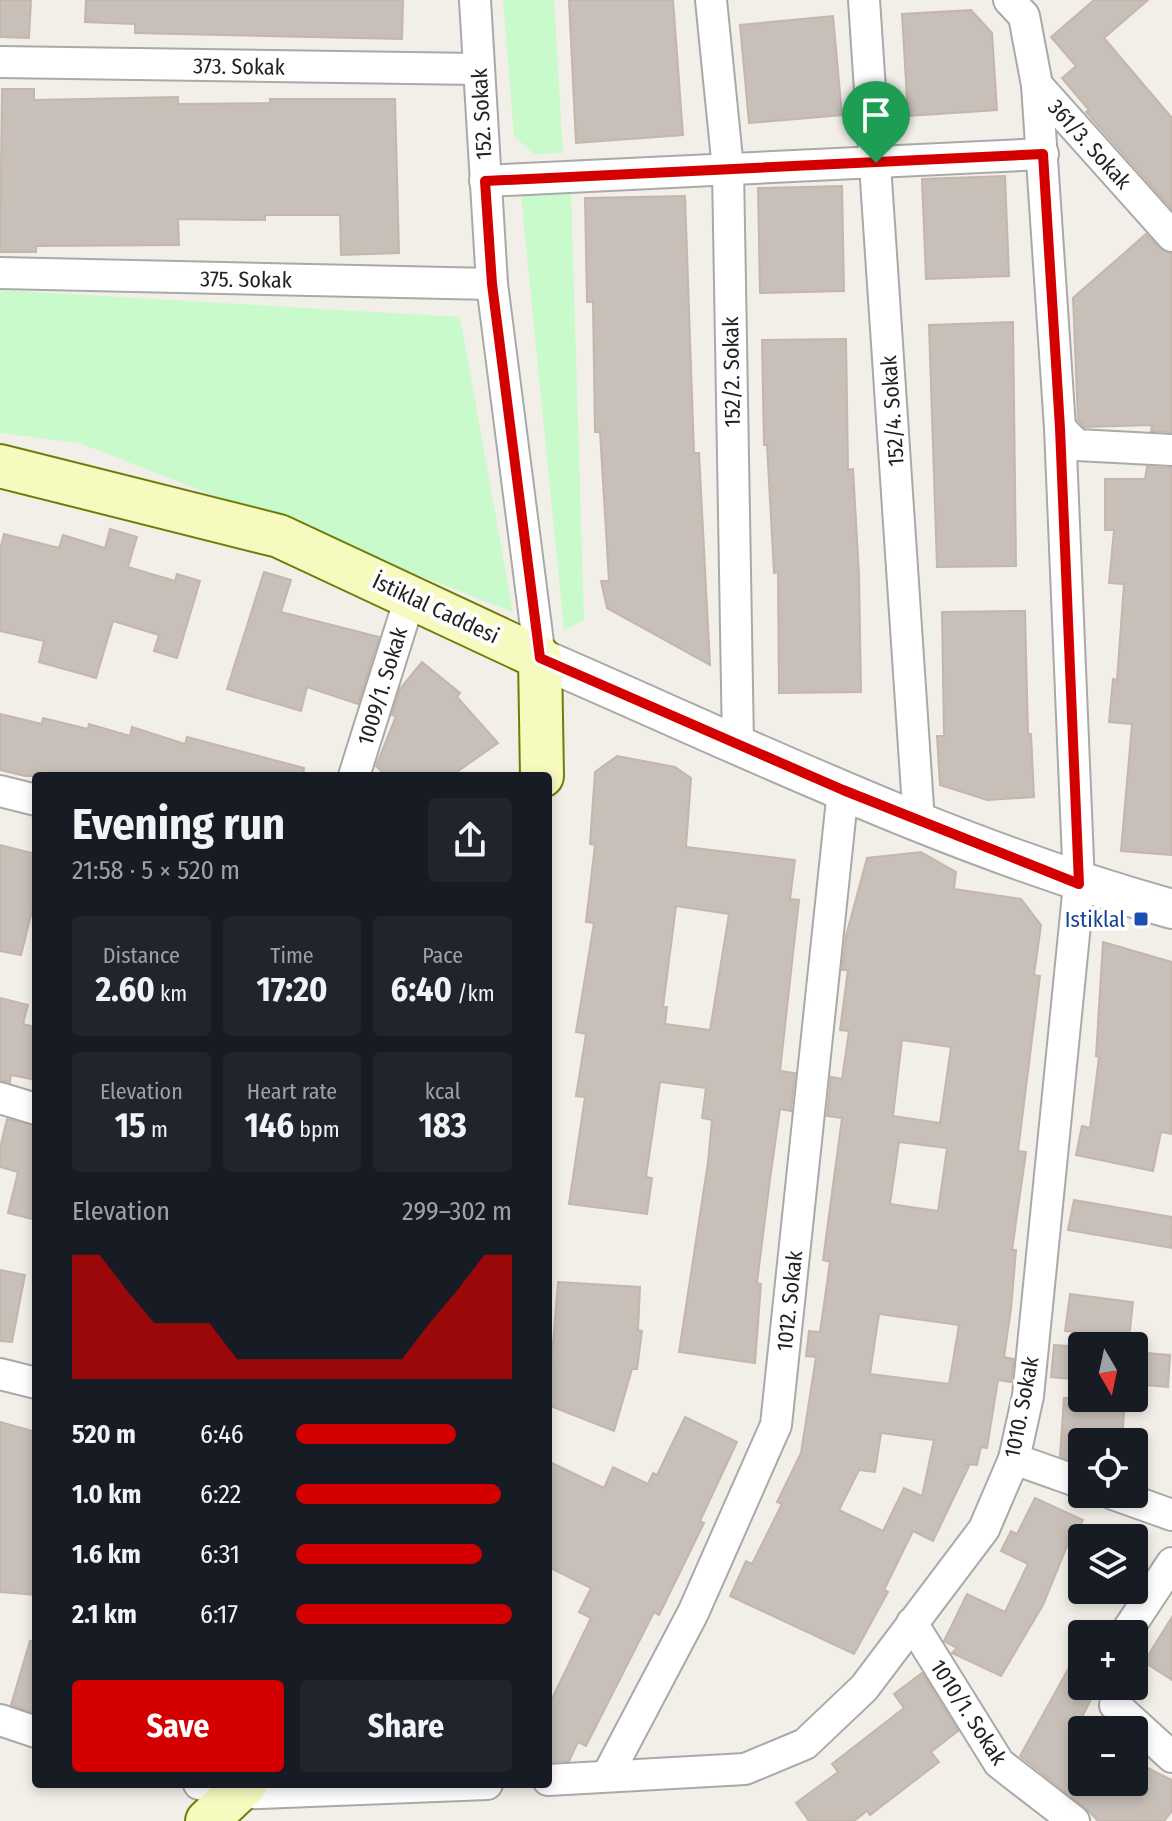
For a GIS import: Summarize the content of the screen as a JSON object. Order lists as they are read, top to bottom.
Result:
{
  "streets": {
    "main road": ["İstiklal Caddesi"],
    "street": [
      "373. Sokak",
      "152. Sokak",
      "361/3. Sokak",
      "375. Sokak",
      "152/2. Sokak",
      "152/4. Sokak",
      "1009/1. Sokak",
      "1012. Sokak",
      "1010. Sokak",
      "1010/1. Sokak"
    ]
  },
  "crossings": [
    ["373. Sokak", "152. Sokak"],
    ["152. Sokak", "375. Sokak"],
    ["152. Sokak", "İstiklal Caddesi"],
    ["361/3. Sokak", "1010. Sokak"],
    ["152/2. Sokak", "İstiklal Caddesi"],
    ["152/4. Sokak", "İstiklal Caddesi"],
    ["İstiklal Caddesi", "1009/1. Sokak"],
    ["İstiklal Caddesi", "1012. Sokak"],
    ["İstiklal Caddesi", "1010. Sokak"],
    ["1012. Sokak", "1010. Sokak"],
    ["1010. Sokak", "1010/1. Sokak"]
  ],
  "places": {
    "transit": ["Istiklal"]
  },
  "north": "bottom",
  "page": {
    "heading": ["Evening run", "21:58 · 5 × 520 m"],
    "stats": [
      ["Distance", "2.60 km"],
      ["Time", "17:20"],
      ["Pace", "6:40 /km"],
      ["Elevation", "15 m"],
      ["Heart rate", "146 bpm"],
      ["kcal", "183"]
    ],
    "chart": ["Elevation", "299–302 m"],
    "map_buttons": ["+", "−"],
    "list": [
      {
        "name": "520 m",
        "note": "6:46"
      },
      {
        "name": "1.0 km",
        "note": "6:22"
      },
      {
        "name": "1.6 km",
        "note": "6:31"
      },
      {
        "name": "2.1 km",
        "note": "6:17"
      }
    ],
    "buttons": ["Save", "Share"]
  }
}
